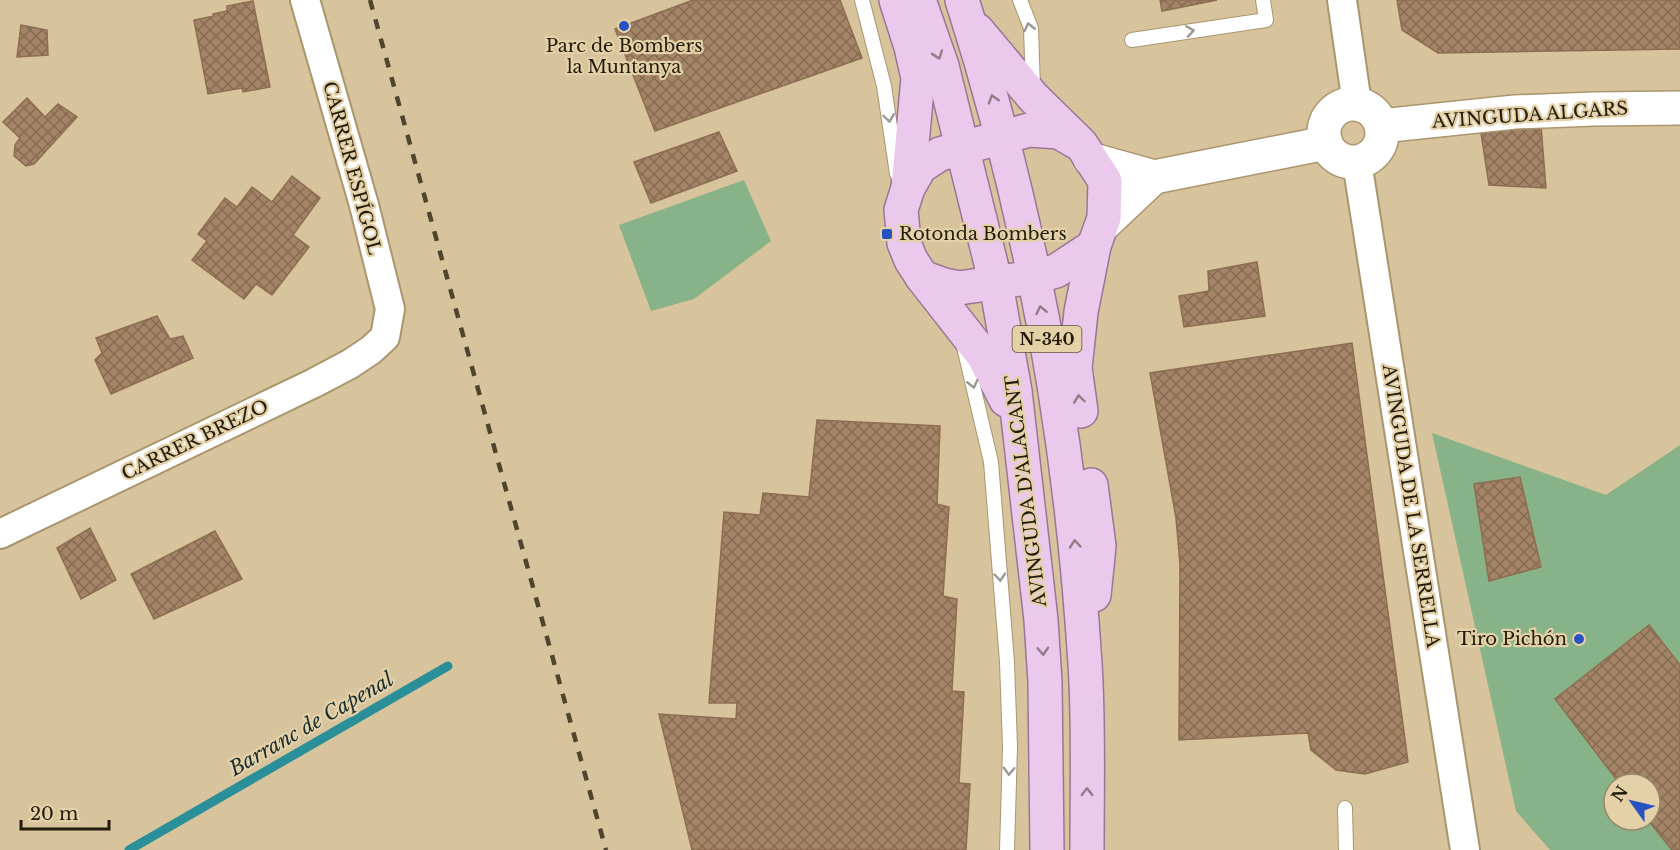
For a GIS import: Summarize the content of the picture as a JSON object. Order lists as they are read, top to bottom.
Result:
{
  "streets": {
    "main road": ["N-340", "AVINGUDA D'ALACANT"],
    "street": [
      "AVINGUDA ALGARS",
      "CARRER ESPÍGOL",
      "CARRER BREZO",
      "AVINGUDA DE LA SERRELLA"
    ]
  },
  "crossings": [
    ["AVINGUDA ALGARS", "AVINGUDA DE LA SERRELLA"],
    ["CARRER ESPÍGOL", "CARRER BREZO"]
  ],
  "water": ["Barranc de Capenal"],
  "places": {
    "other": ["Parc de Bombers la Muntanya", "Tiro Pichón"],
    "transit": ["Rotonda Bombers"]
  },
  "scale_bar": "20 m",
  "north": "top left"
}
